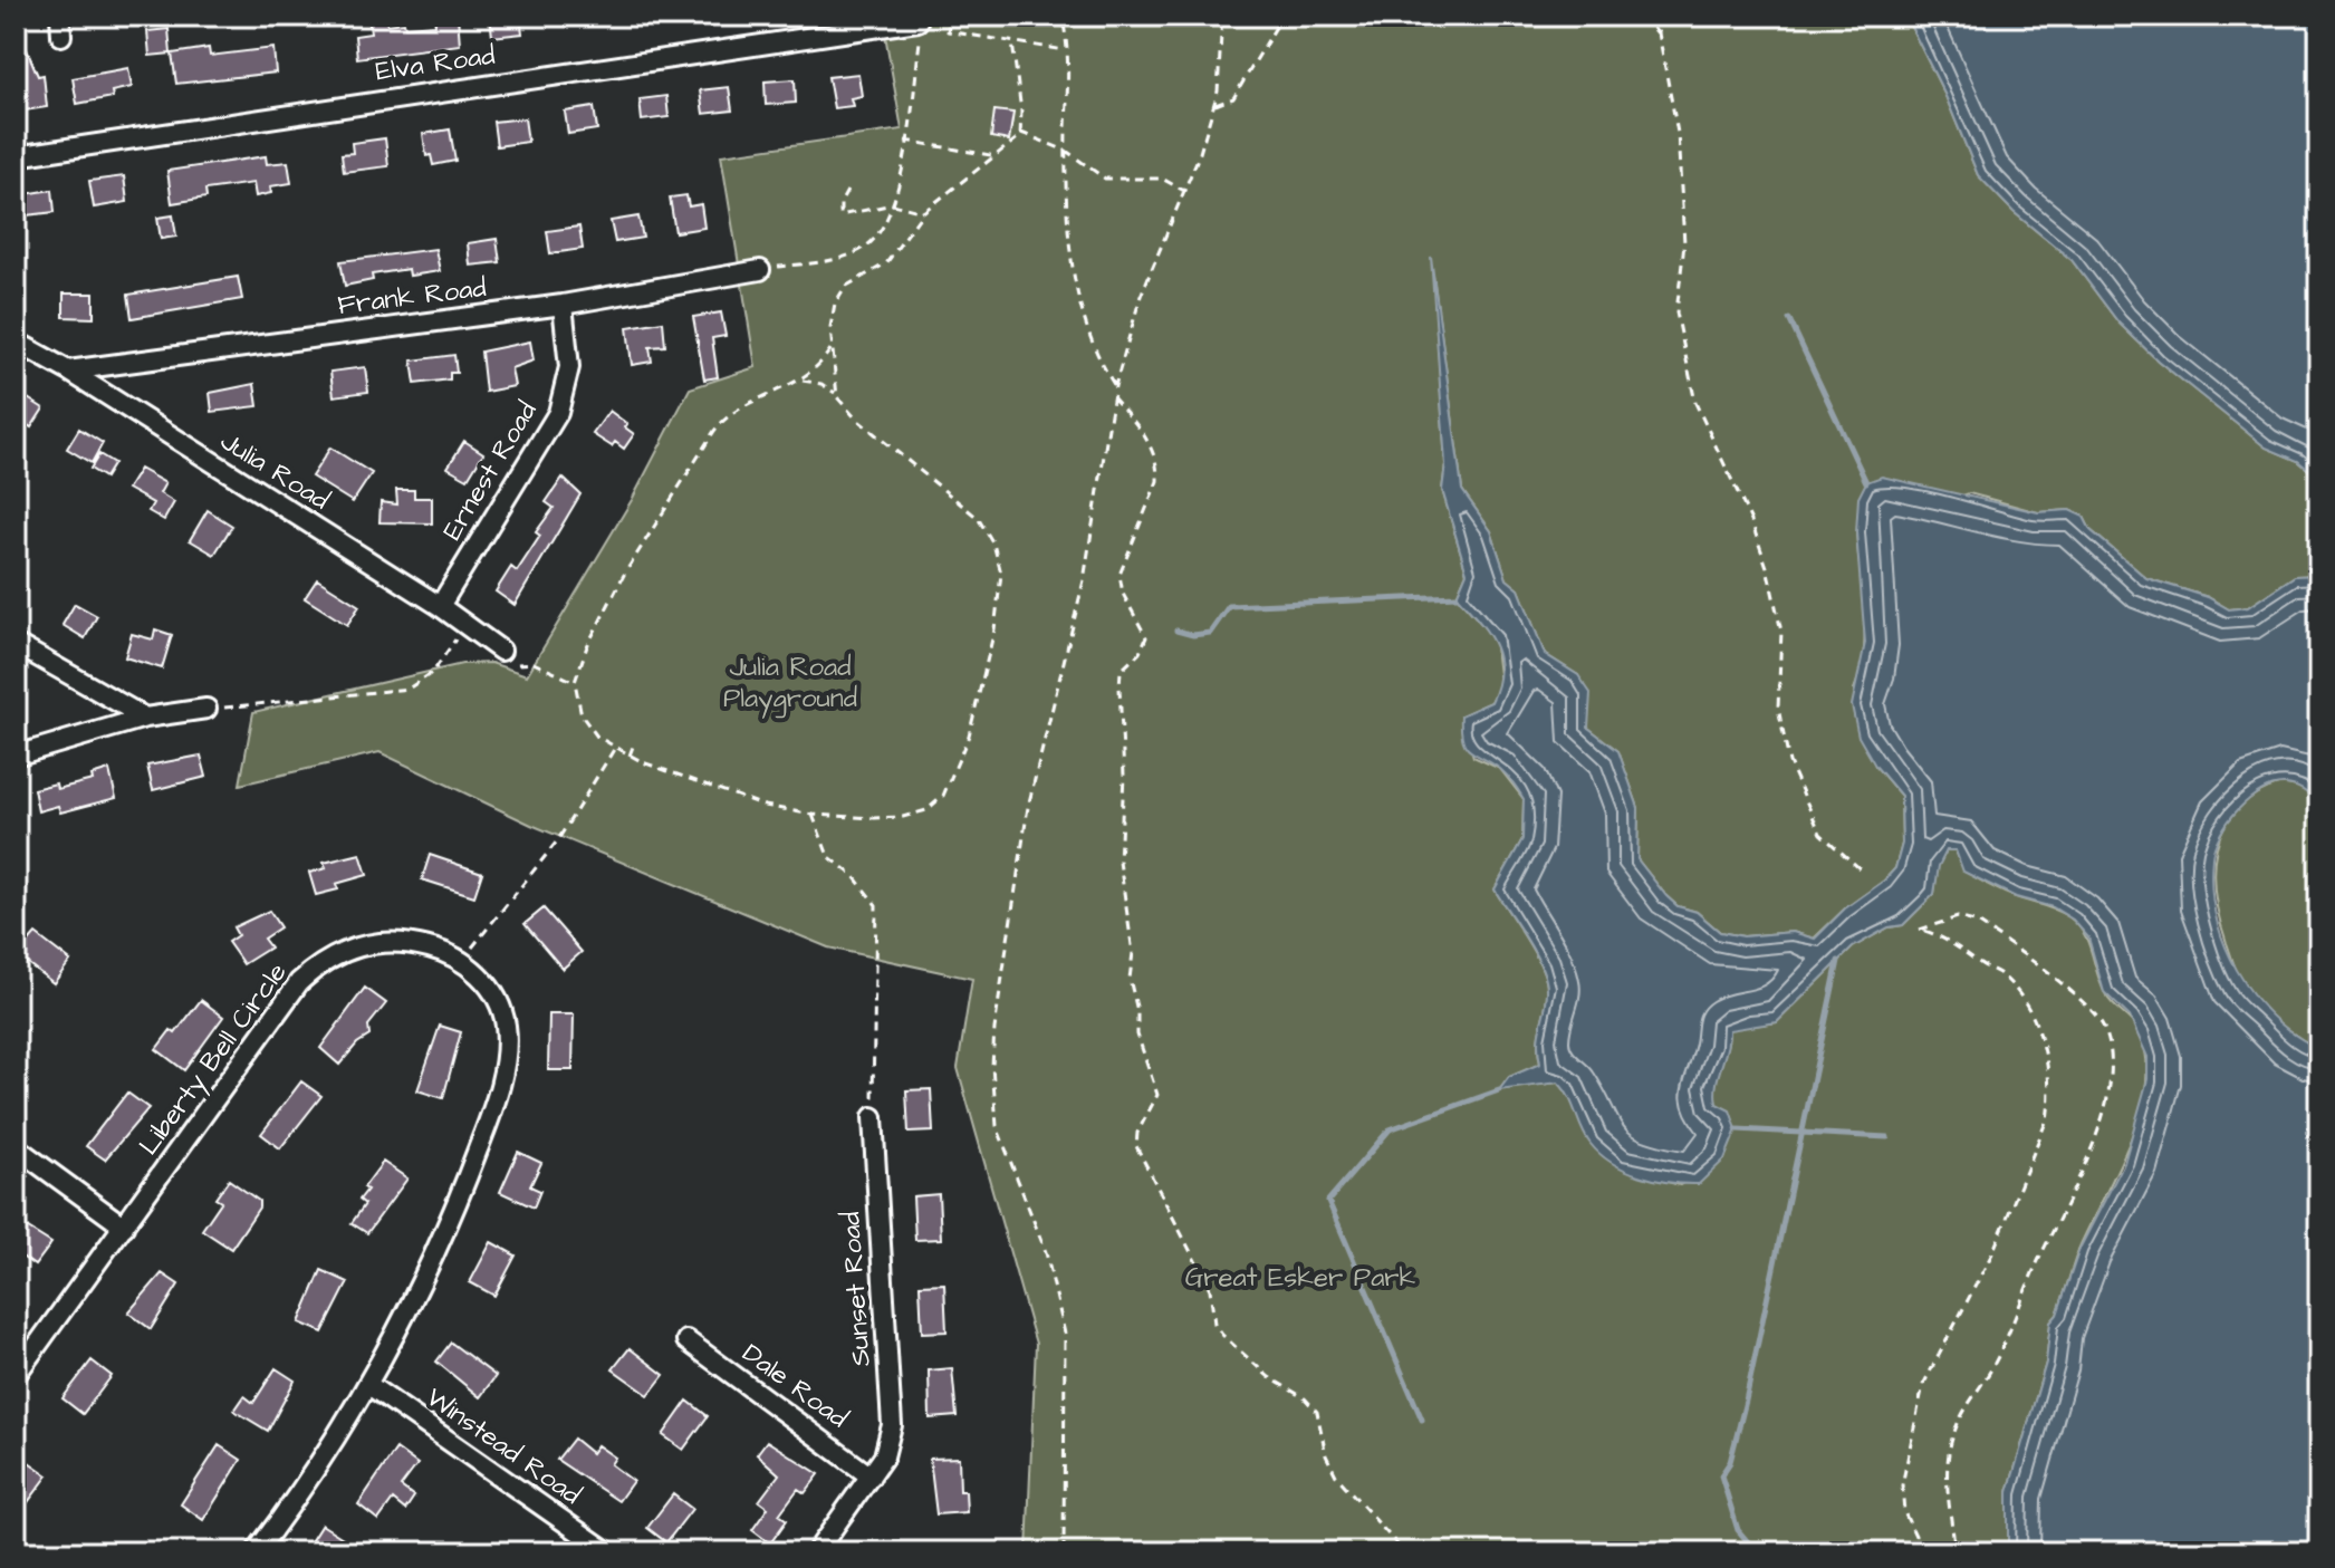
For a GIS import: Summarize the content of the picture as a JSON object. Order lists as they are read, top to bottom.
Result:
{
  "streets": {
    "street": [
      "Elva Road",
      "Frank Road",
      "Julia Road",
      "Ernest Road",
      "Liberty Bell Circle",
      "Sunset Road",
      "Dale Road",
      "Winstead Road"
    ]
  },
  "crossings": [
    ["Frank Road", "Julia Road"],
    ["Frank Road", "Ernest Road"],
    ["Julia Road", "Ernest Road"],
    ["Liberty Bell Circle", "Winstead Road"],
    ["Sunset Road", "Dale Road"]
  ],
  "parks": ["Julia Road Playground", "Great Esker Park"]
}
